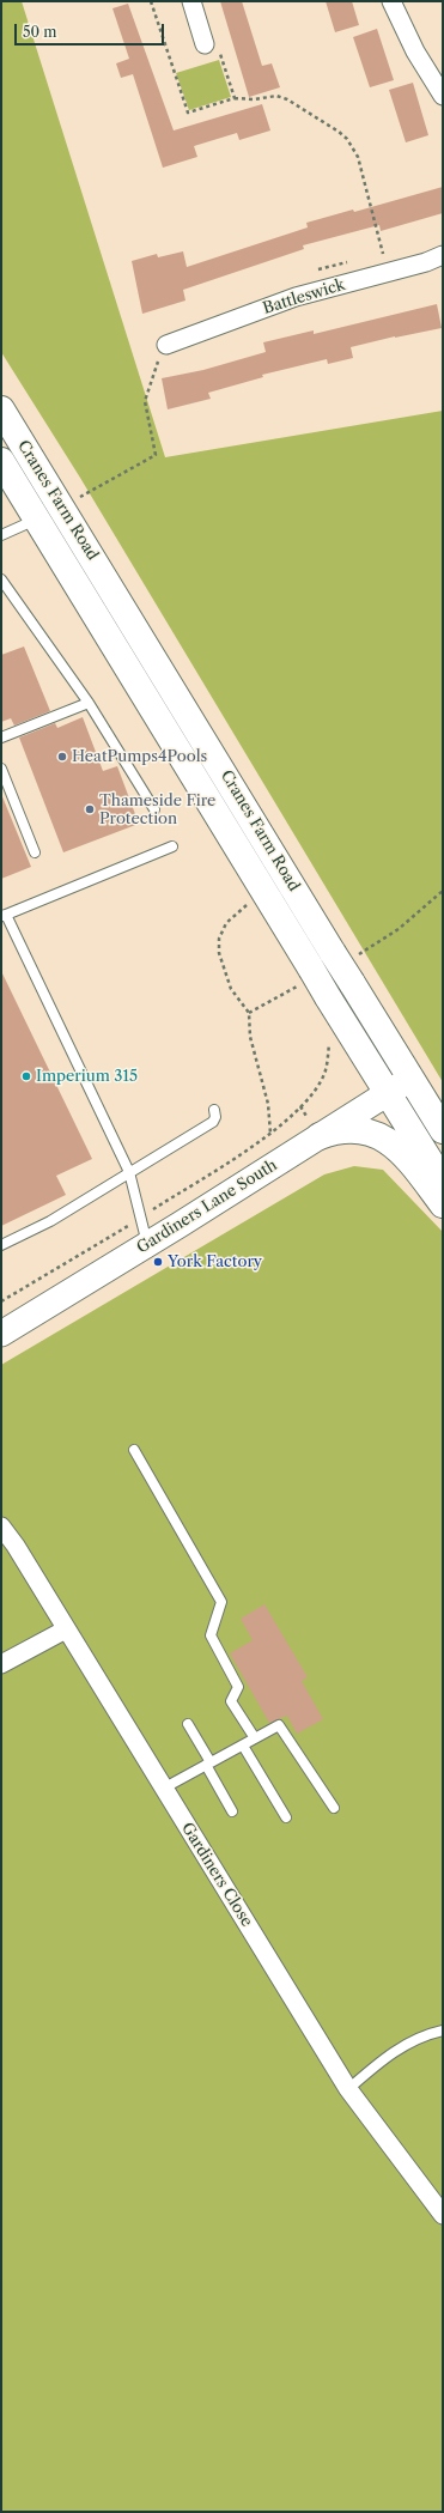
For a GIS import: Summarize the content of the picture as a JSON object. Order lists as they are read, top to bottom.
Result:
{
  "streets": {
    "main road": ["Cranes Farm Road"],
    "street": ["Battleswick", "Gardiners Lane South", "Gardiners Close"]
  },
  "crossings": [
    ["Cranes Farm Road", "Gardiners Lane South"]
  ],
  "places": [
    "HeatPumps4Pools",
    "Thameside Fire Protection",
    "Imperium 315",
    "York Factory"
  ],
  "scale_bar": "50 m"
}
